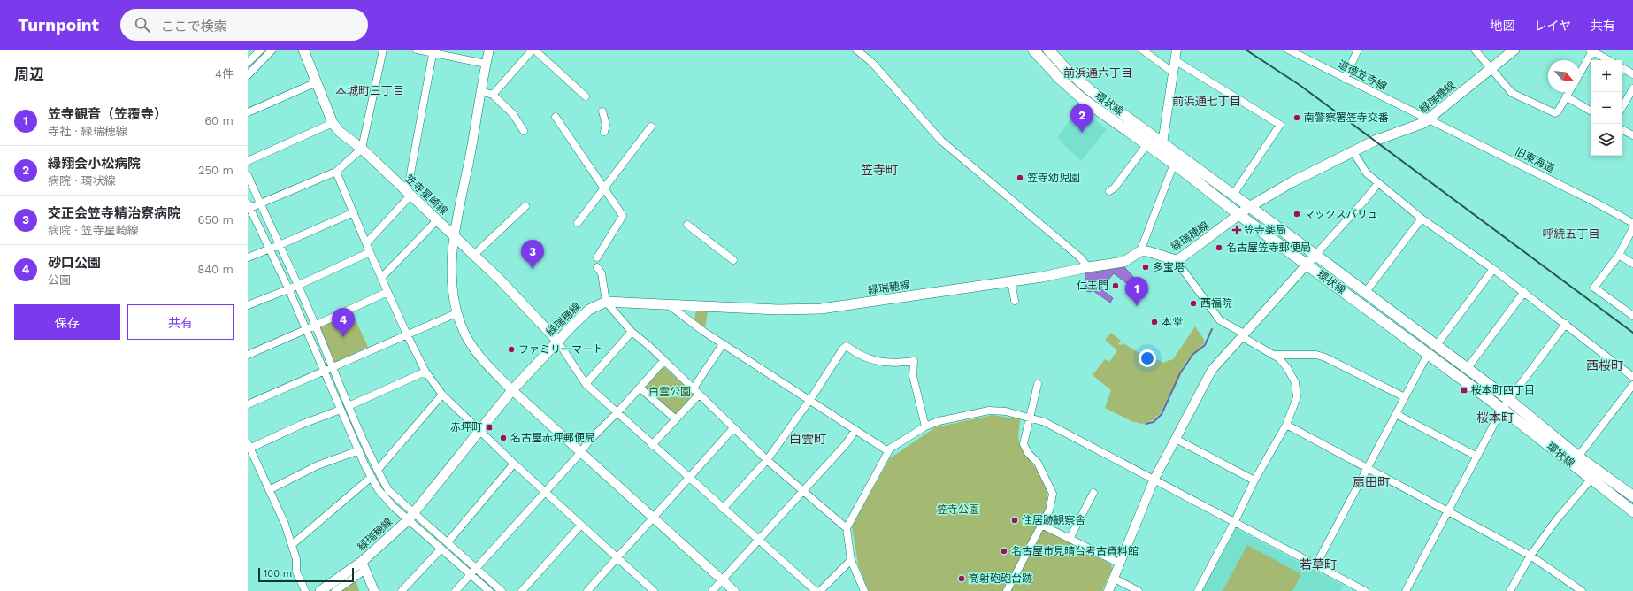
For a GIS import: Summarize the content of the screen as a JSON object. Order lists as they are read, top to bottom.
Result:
{
  "streets": {
    "main road": ["緑瑞穂線", "環状線", "笠寺星崎線"],
    "street": ["道徳笠寺線", "旧東海道"]
  },
  "crossings": [
    ["道徳笠寺線", "緑瑞穂線"],
    ["道徳笠寺線", "旧東海道"],
    ["緑瑞穂線", "環状線"],
    ["緑瑞穂線", "旧東海道"],
    ["緑瑞穂線", "笠寺星崎線"]
  ],
  "districts": [
    "前浜通六丁目",
    "本城町三丁目",
    "前浜通七丁目",
    "笠寺町",
    "呼続五丁目",
    "西桜町",
    "桜本町",
    "白雲町",
    "扇田町",
    "若草町"
  ],
  "parks": ["白雲公園", "笠寺公園"],
  "places": {
    "other": [
      "南警察署笠寺交番",
      "笠寺幼児園",
      "マックスバリュ",
      "名古屋笠寺郵便局",
      "多宝塔",
      "仁王門",
      "西福院",
      "本堂",
      "ファミリーマート",
      "名古屋赤坪郵便局",
      "住居跡観察舎",
      "名古屋市見晴台考古資料館",
      "高射砲砲台跡"
    ],
    "health": ["笠寺薬局"],
    "transit": ["桜本町四丁目", "赤坪町"]
  },
  "scale_bar": "100 m",
  "north": "bottom right",
  "page": {
    "header": "Turnpoint",
    "search": "ここで検索",
    "nav": ["地図", "レイヤ", "共有"],
    "heading": ["周辺", "4件"],
    "map_buttons": ["+", "−"],
    "list": [
      {
        "mark": "1",
        "name": "笠寺観音（笠覆寺）",
        "note": "寺社 · 緑瑞穂線",
        "value": "60 m"
      },
      {
        "mark": "2",
        "name": "緑翔会小松病院",
        "note": "病院 · 環状線",
        "value": "250 m"
      },
      {
        "mark": "3",
        "name": "交正会笠寺精治寮病院",
        "note": "病院 · 笠寺星崎線",
        "value": "650 m"
      },
      {
        "mark": "4",
        "name": "砂口公園",
        "note": "公園",
        "value": "840 m"
      }
    ],
    "pins": [
      "2",
      "3",
      "1",
      "4"
    ],
    "buttons": ["保存", "共有"],
    "scale": "100 m"
  }
}
